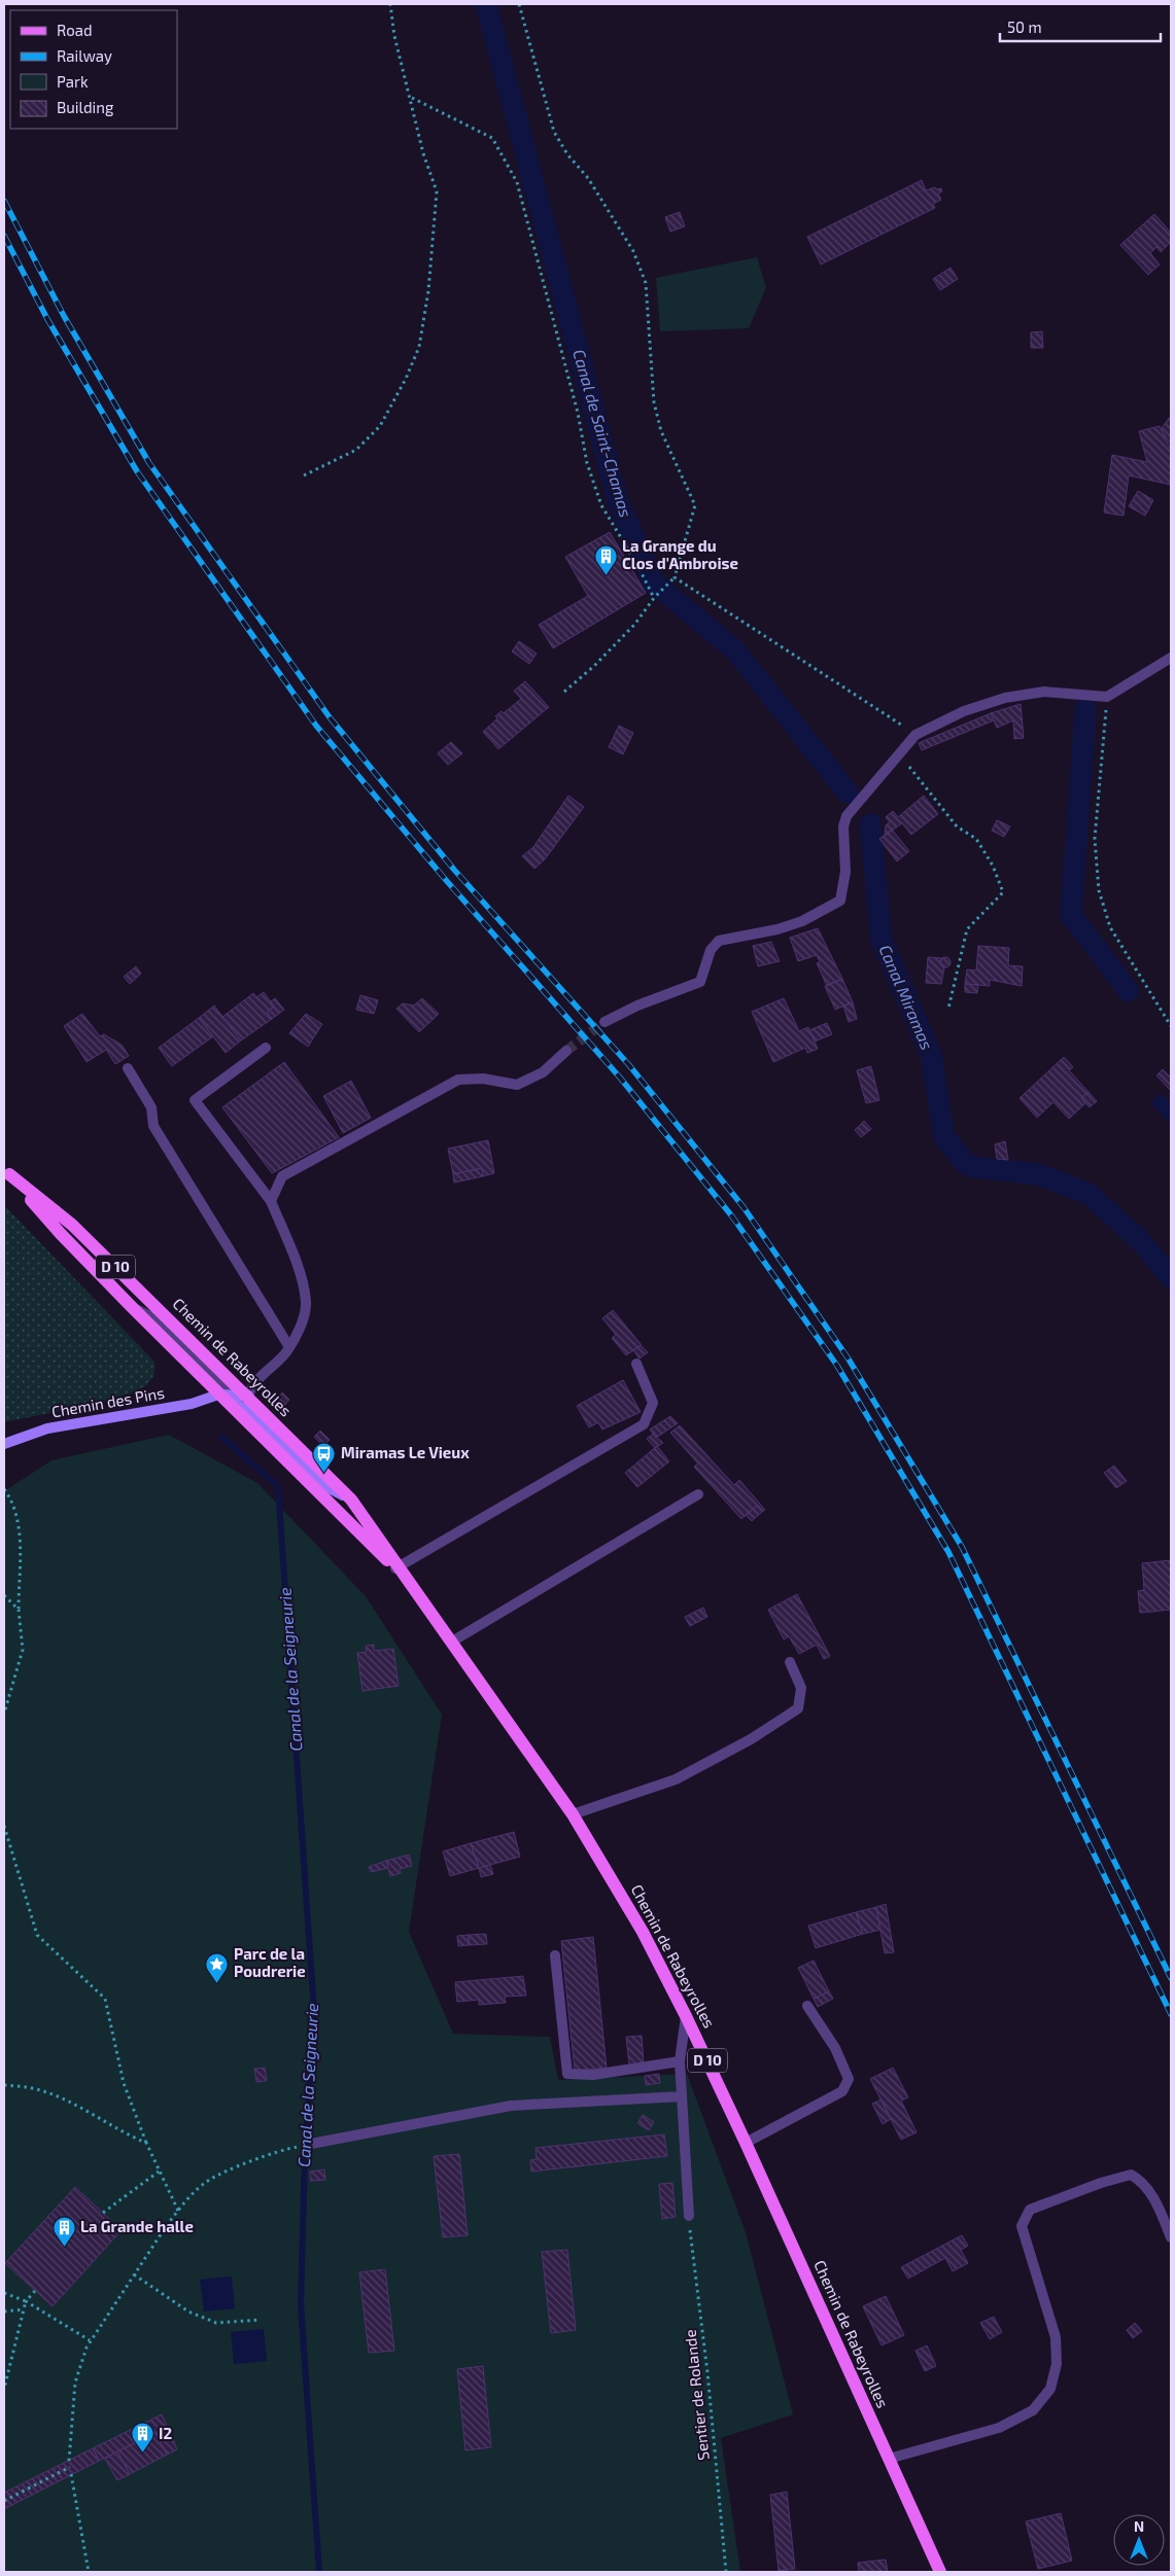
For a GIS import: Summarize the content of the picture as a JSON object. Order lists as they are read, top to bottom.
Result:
{
  "streets": {
    "main road": ["D 10", "Chemin de Rabeyrolles"],
    "street": ["Chemin des Pins"],
    "path": ["Sentier de Rolande"]
  },
  "crossings": [
    ["Chemin de Rabeyrolles", "Chemin des Pins"]
  ],
  "water": ["Canal de Saint-Chamas", "Canal Miramas", "Canal de la Seigneurie"],
  "places": {
    "building": ["La Grange du Clos d'Ambroise", "La Grande halle", "I2"],
    "bus stop": ["Miramas Le Vieux"],
    "place": ["Parc de la Poudrerie"]
  },
  "legend": [
    "Road",
    "Railway",
    "Park",
    "Building"
  ],
  "scale_bar": "50 m",
  "north": "top"
}
